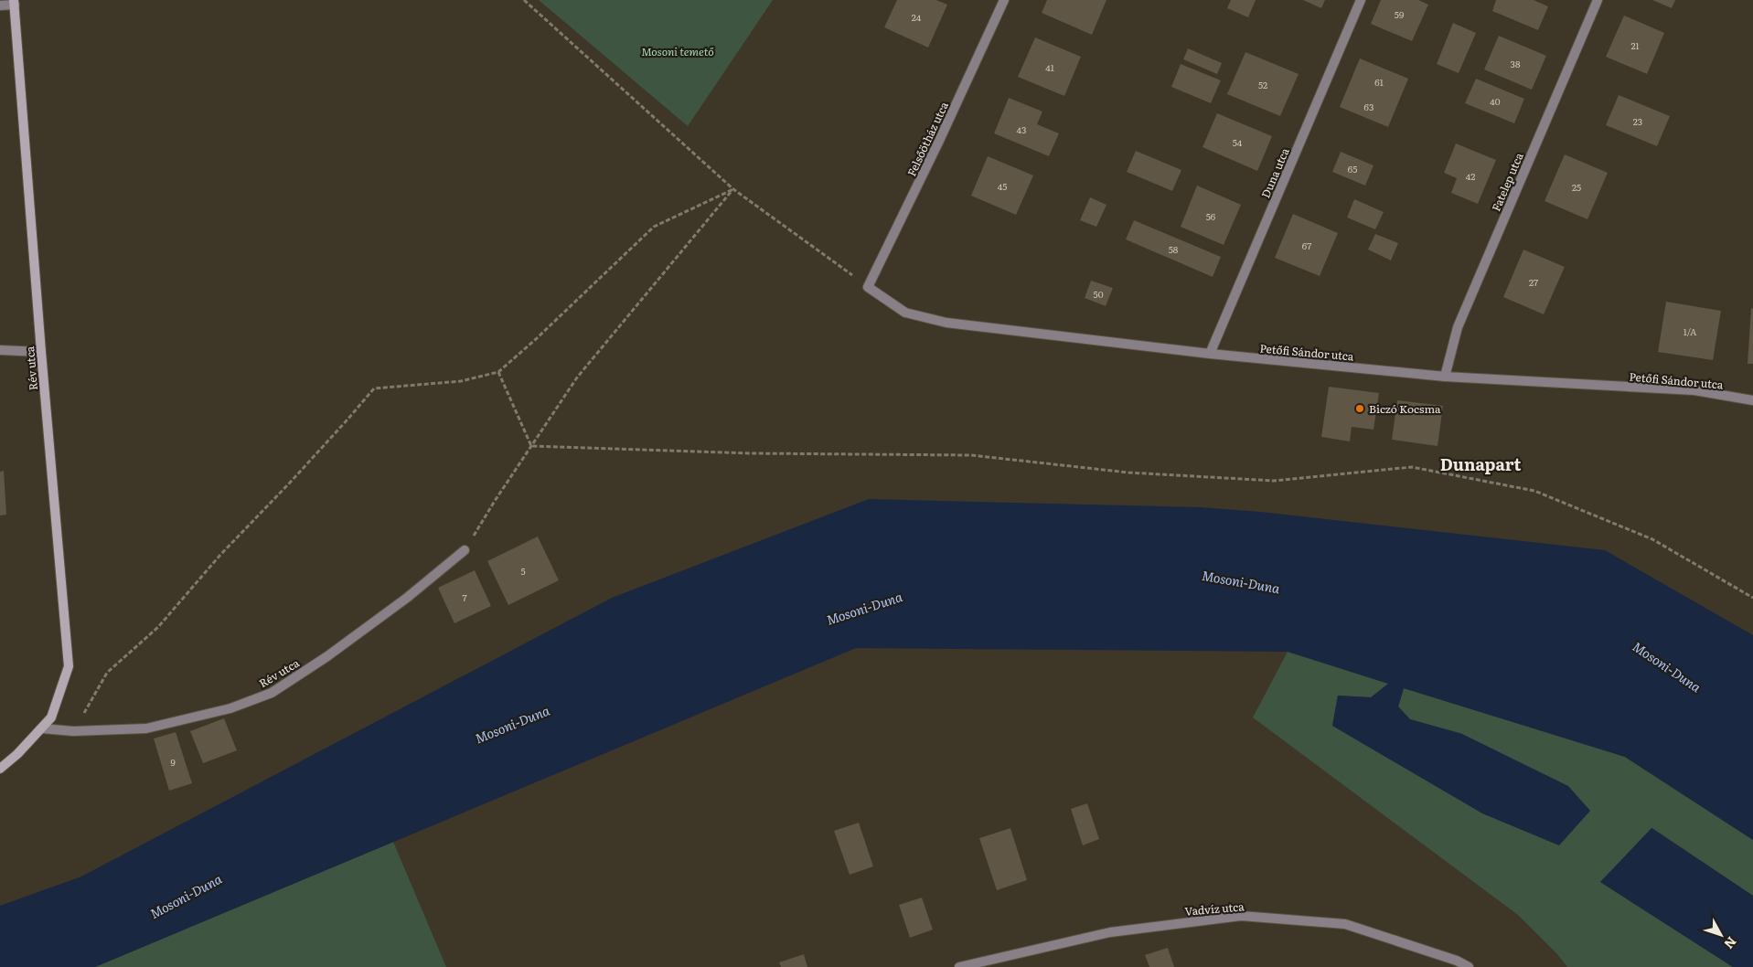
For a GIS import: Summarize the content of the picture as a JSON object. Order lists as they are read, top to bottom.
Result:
{
  "streets": {
    "main road": ["Rév utca"],
    "street": [
      "Felsőötház utca",
      "Duna utca",
      "Fatelep utca",
      "Petőfi Sándor utca",
      "Vadvíz utca"
    ]
  },
  "crossings": [
    ["Felsőötház utca", "Petőfi Sándor utca"],
    ["Duna utca", "Petőfi Sándor utca"],
    ["Fatelep utca", "Petőfi Sándor utca"]
  ],
  "districts": ["Dunapart"],
  "water": ["Mosoni-Duna"],
  "parks": ["Mosoni temető"],
  "places": ["Biczó Kocsma"],
  "house_numbers": [
    "59",
    "24",
    "21",
    "38",
    "41",
    "61",
    "52",
    "40",
    "63",
    "23",
    "43",
    "54",
    "65",
    "42",
    "45",
    "25",
    "56",
    "67",
    "58",
    "27",
    "50",
    "1/A",
    "5",
    "7",
    "9"
  ],
  "north": "bottom right"
}
